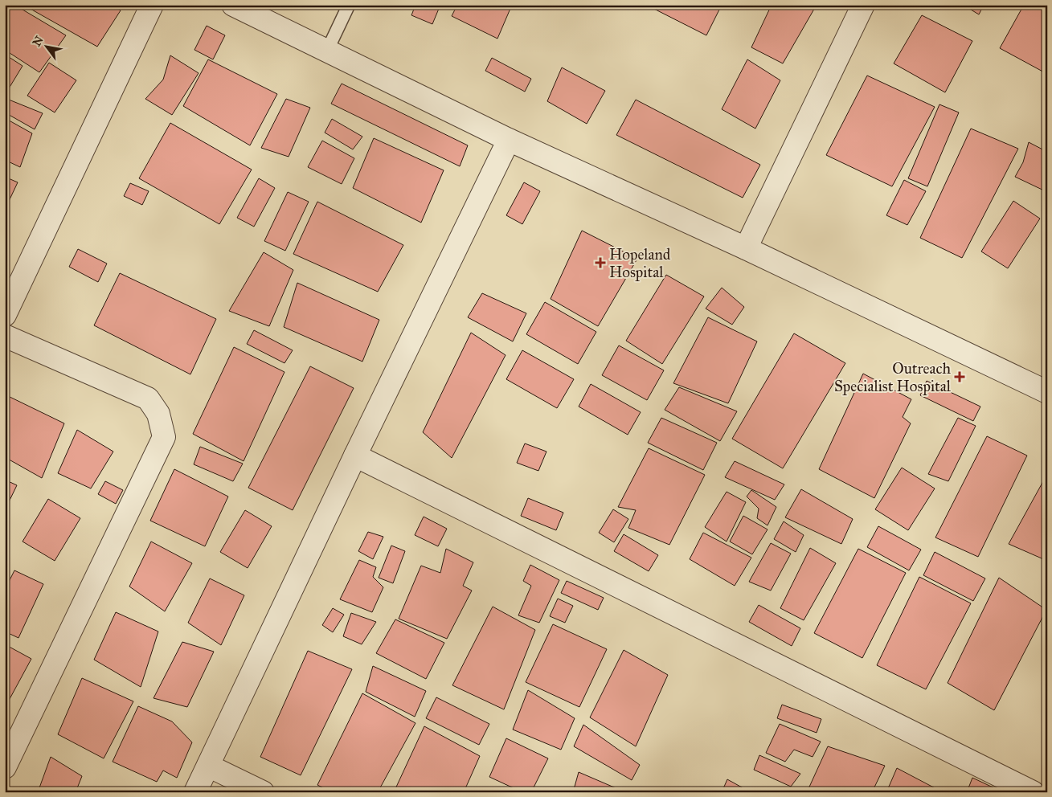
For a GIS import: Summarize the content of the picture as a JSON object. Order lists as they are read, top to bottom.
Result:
{
  "places": {
    "health": ["Hopeland Hospital", "Outreach Specialist Hospital"]
  },
  "north": "top left"
}
